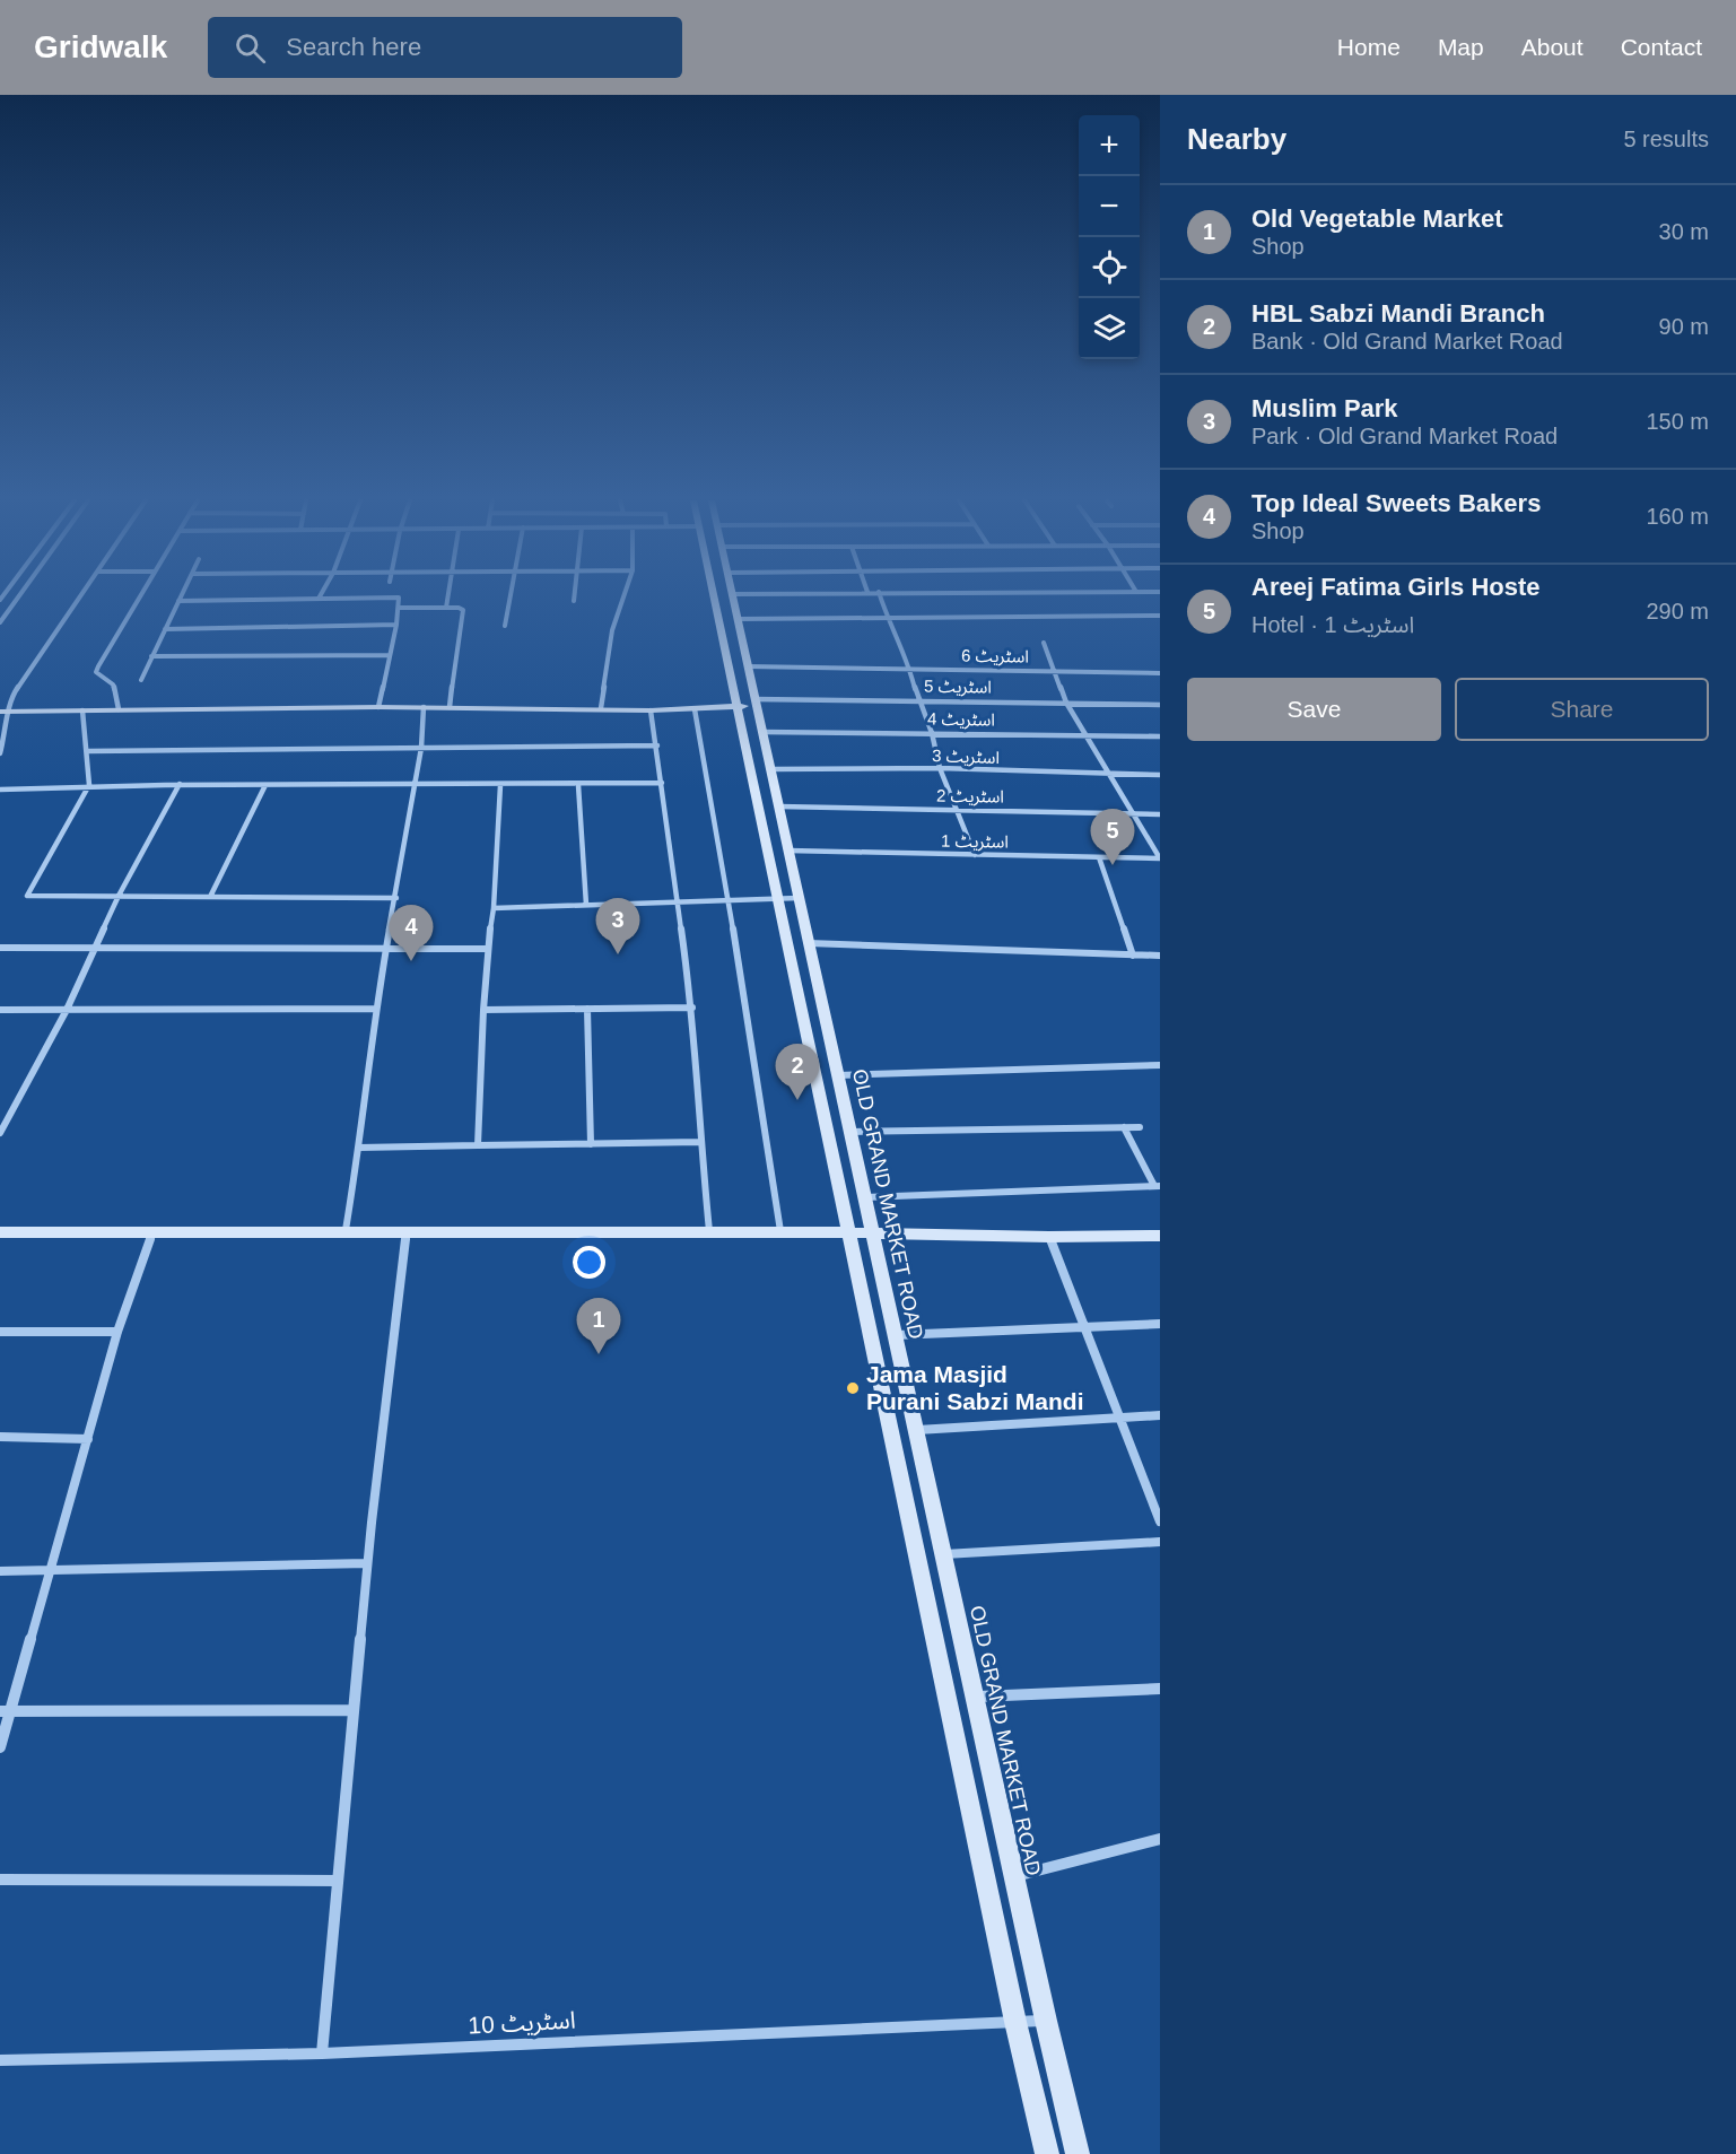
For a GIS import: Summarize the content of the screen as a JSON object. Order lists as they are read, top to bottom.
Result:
{
  "streets": {
    "street": [
      "اسٹریٹ 6",
      "اسٹریٹ 5",
      "اسٹریٹ 4",
      "اسٹریٹ 3",
      "اسٹریٹ 2",
      "اسٹریٹ 1",
      "OLD GRAND MARKET ROAD",
      "اسٹریٹ 10"
    ]
  },
  "crossings": [
    ["اسٹریٹ 6", "OLD GRAND MARKET ROAD"],
    ["اسٹریٹ 5", "OLD GRAND MARKET ROAD"],
    ["اسٹریٹ 4", "OLD GRAND MARKET ROAD"],
    ["اسٹریٹ 3", "OLD GRAND MARKET ROAD"],
    ["اسٹریٹ 2", "OLD GRAND MARKET ROAD"],
    ["اسٹریٹ 1", "OLD GRAND MARKET ROAD"],
    ["OLD GRAND MARKET ROAD", "اسٹریٹ 10"]
  ],
  "places": ["Jama Masjid Purani Sabzi Mandi"],
  "page": {
    "header": "Gridwalk",
    "search": "Search here",
    "nav": [
      "Home",
      "Map",
      "About",
      "Contact"
    ],
    "heading": ["Nearby", "5 results"],
    "map_buttons": ["+", "−"],
    "list": [
      {
        "mark": "1",
        "name": "Old Vegetable Market",
        "note": "Shop",
        "value": "30 m"
      },
      {
        "mark": "2",
        "name": "HBL Sabzi Mandi Branch",
        "note": "Bank · Old Grand Market Road",
        "value": "90 m"
      },
      {
        "mark": "3",
        "name": "Muslim Park",
        "note": "Park · Old Grand Market Road",
        "value": "150 m"
      },
      {
        "mark": "4",
        "name": "Top Ideal Sweets Bakers",
        "note": "Shop",
        "value": "160 m"
      },
      {
        "mark": "5",
        "name": "Areej Fatima Girls Hoste",
        "note": "Hotel · اسٹریٹ 1",
        "value": "290 m"
      }
    ],
    "buttons": ["Save", "Share"],
    "pins": [
      "5",
      "3",
      "4",
      "2",
      "1"
    ]
  }
}
